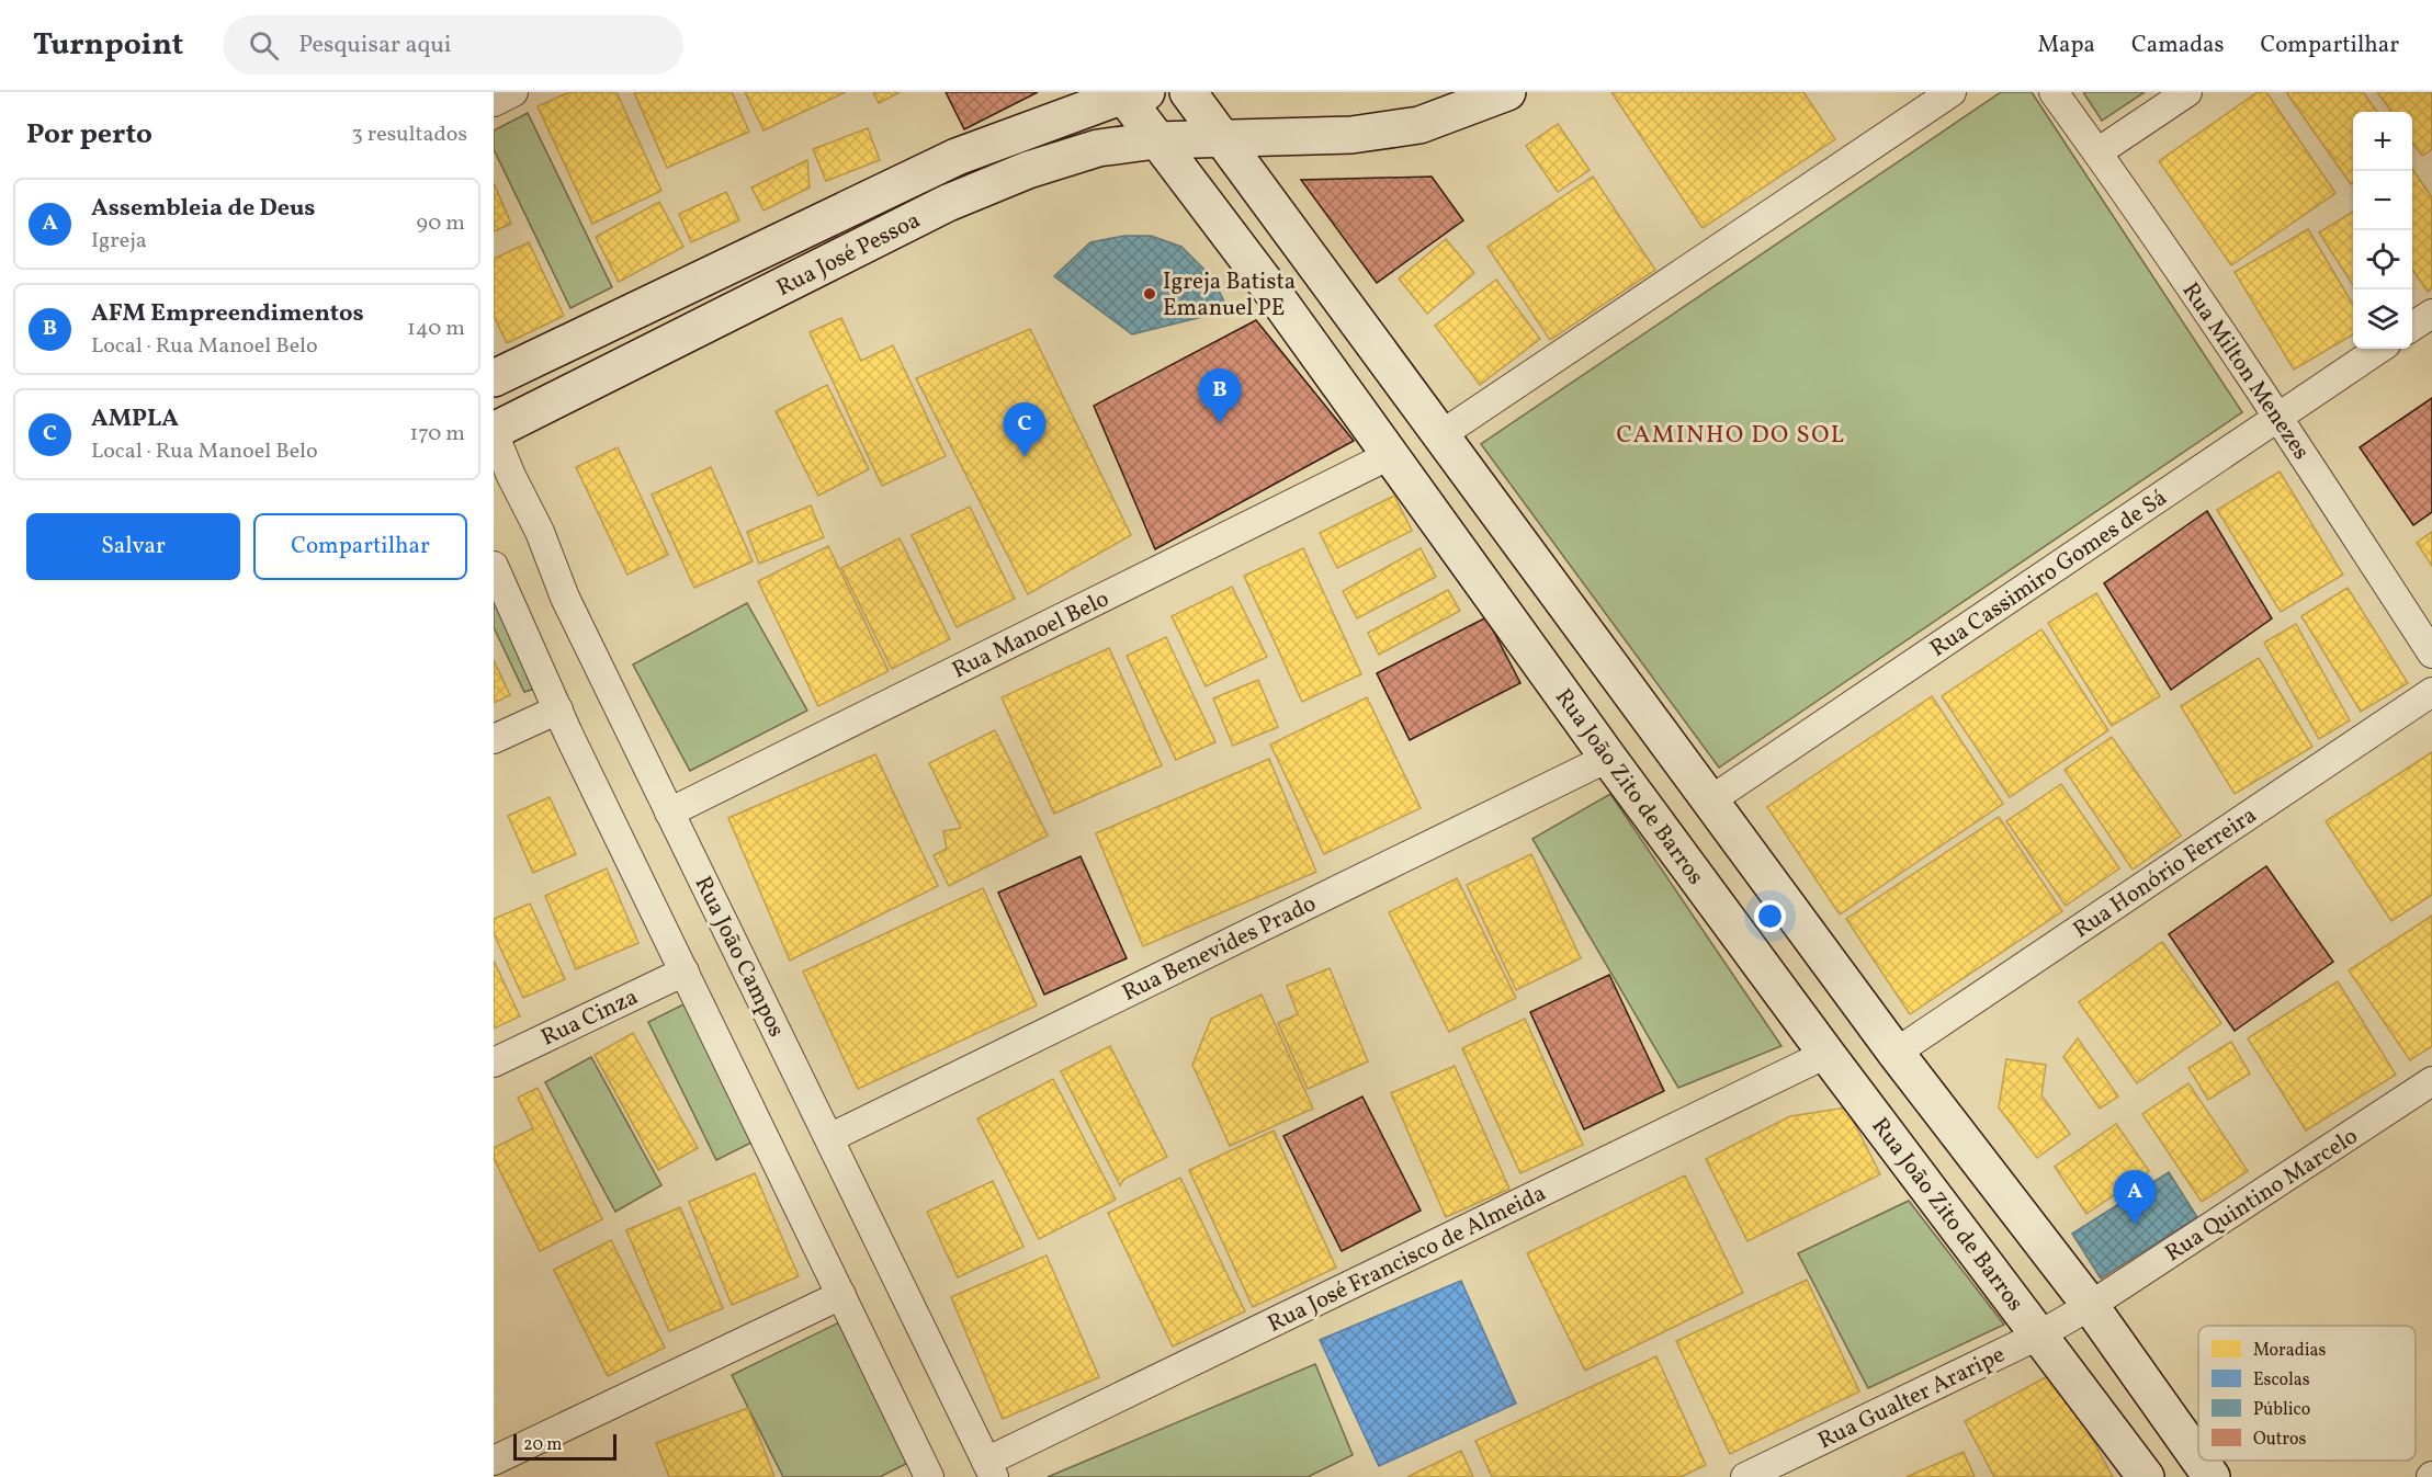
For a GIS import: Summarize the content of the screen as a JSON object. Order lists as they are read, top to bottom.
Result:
{
  "streets": {
    "street": [
      "Rua José Pessoa",
      "Rua Milton Menezes",
      "Rua Cassimiro Gomes de Sá",
      "Rua Manoel Belo",
      "Rua João Zito de Barros",
      "Rua Honório Ferreira",
      "Rua Benevides Prado",
      "Rua João Campos",
      "Rua Cinza",
      "Rua Quintino Marcelo",
      "Rua José Francisco de Almeida",
      "Rua Gualter Araripe"
    ]
  },
  "crossings": [
    ["Rua José Pessoa", "Rua João Zito de Barros"],
    ["Rua José Pessoa", "Rua João Campos"],
    ["Rua Milton Menezes", "Rua Cassimiro Gomes de Sá"],
    ["Rua Manoel Belo", "Rua João Zito de Barros"],
    ["Rua Manoel Belo", "Rua João Campos"],
    ["Rua João Zito de Barros", "Rua Benevides Prado"],
    ["Rua João Zito de Barros", "Rua Quintino Marcelo"],
    ["Rua João Zito de Barros", "Rua José Francisco de Almeida"],
    ["Rua João Zito de Barros", "Rua Gualter Araripe"],
    ["Rua Benevides Prado", "Rua João Campos"],
    ["Rua João Campos", "Rua José Francisco de Almeida"],
    ["Rua Quintino Marcelo", "Rua Gualter Araripe"]
  ],
  "districts": ["CAMINHO DO SOL"],
  "places": ["Igreja Batista Emanuel PE"],
  "legend": [
    "Moradias",
    "Escolas",
    "Público",
    "Outros"
  ],
  "scale_bar": "20 m",
  "page": {
    "header": "Turnpoint",
    "search": "Pesquisar aqui",
    "nav": ["Mapa", "Camadas", "Compartilhar"],
    "heading": ["Por perto", "3 resultados"],
    "map_buttons": ["+", "−"],
    "list": [
      {
        "mark": "A",
        "name": "Assembleia de Deus",
        "note": "Igreja",
        "value": "90 m"
      },
      {
        "mark": "B",
        "name": "AFM Empreendimentos",
        "note": "Local · Rua Manoel Belo",
        "value": "140 m"
      },
      {
        "mark": "C",
        "name": "AMPLA",
        "note": "Local · Rua Manoel Belo",
        "value": "170 m"
      }
    ],
    "pins": ["B", "C", "A"],
    "buttons": ["Salvar", "Compartilhar"],
    "scale": "20 m"
  }
}
